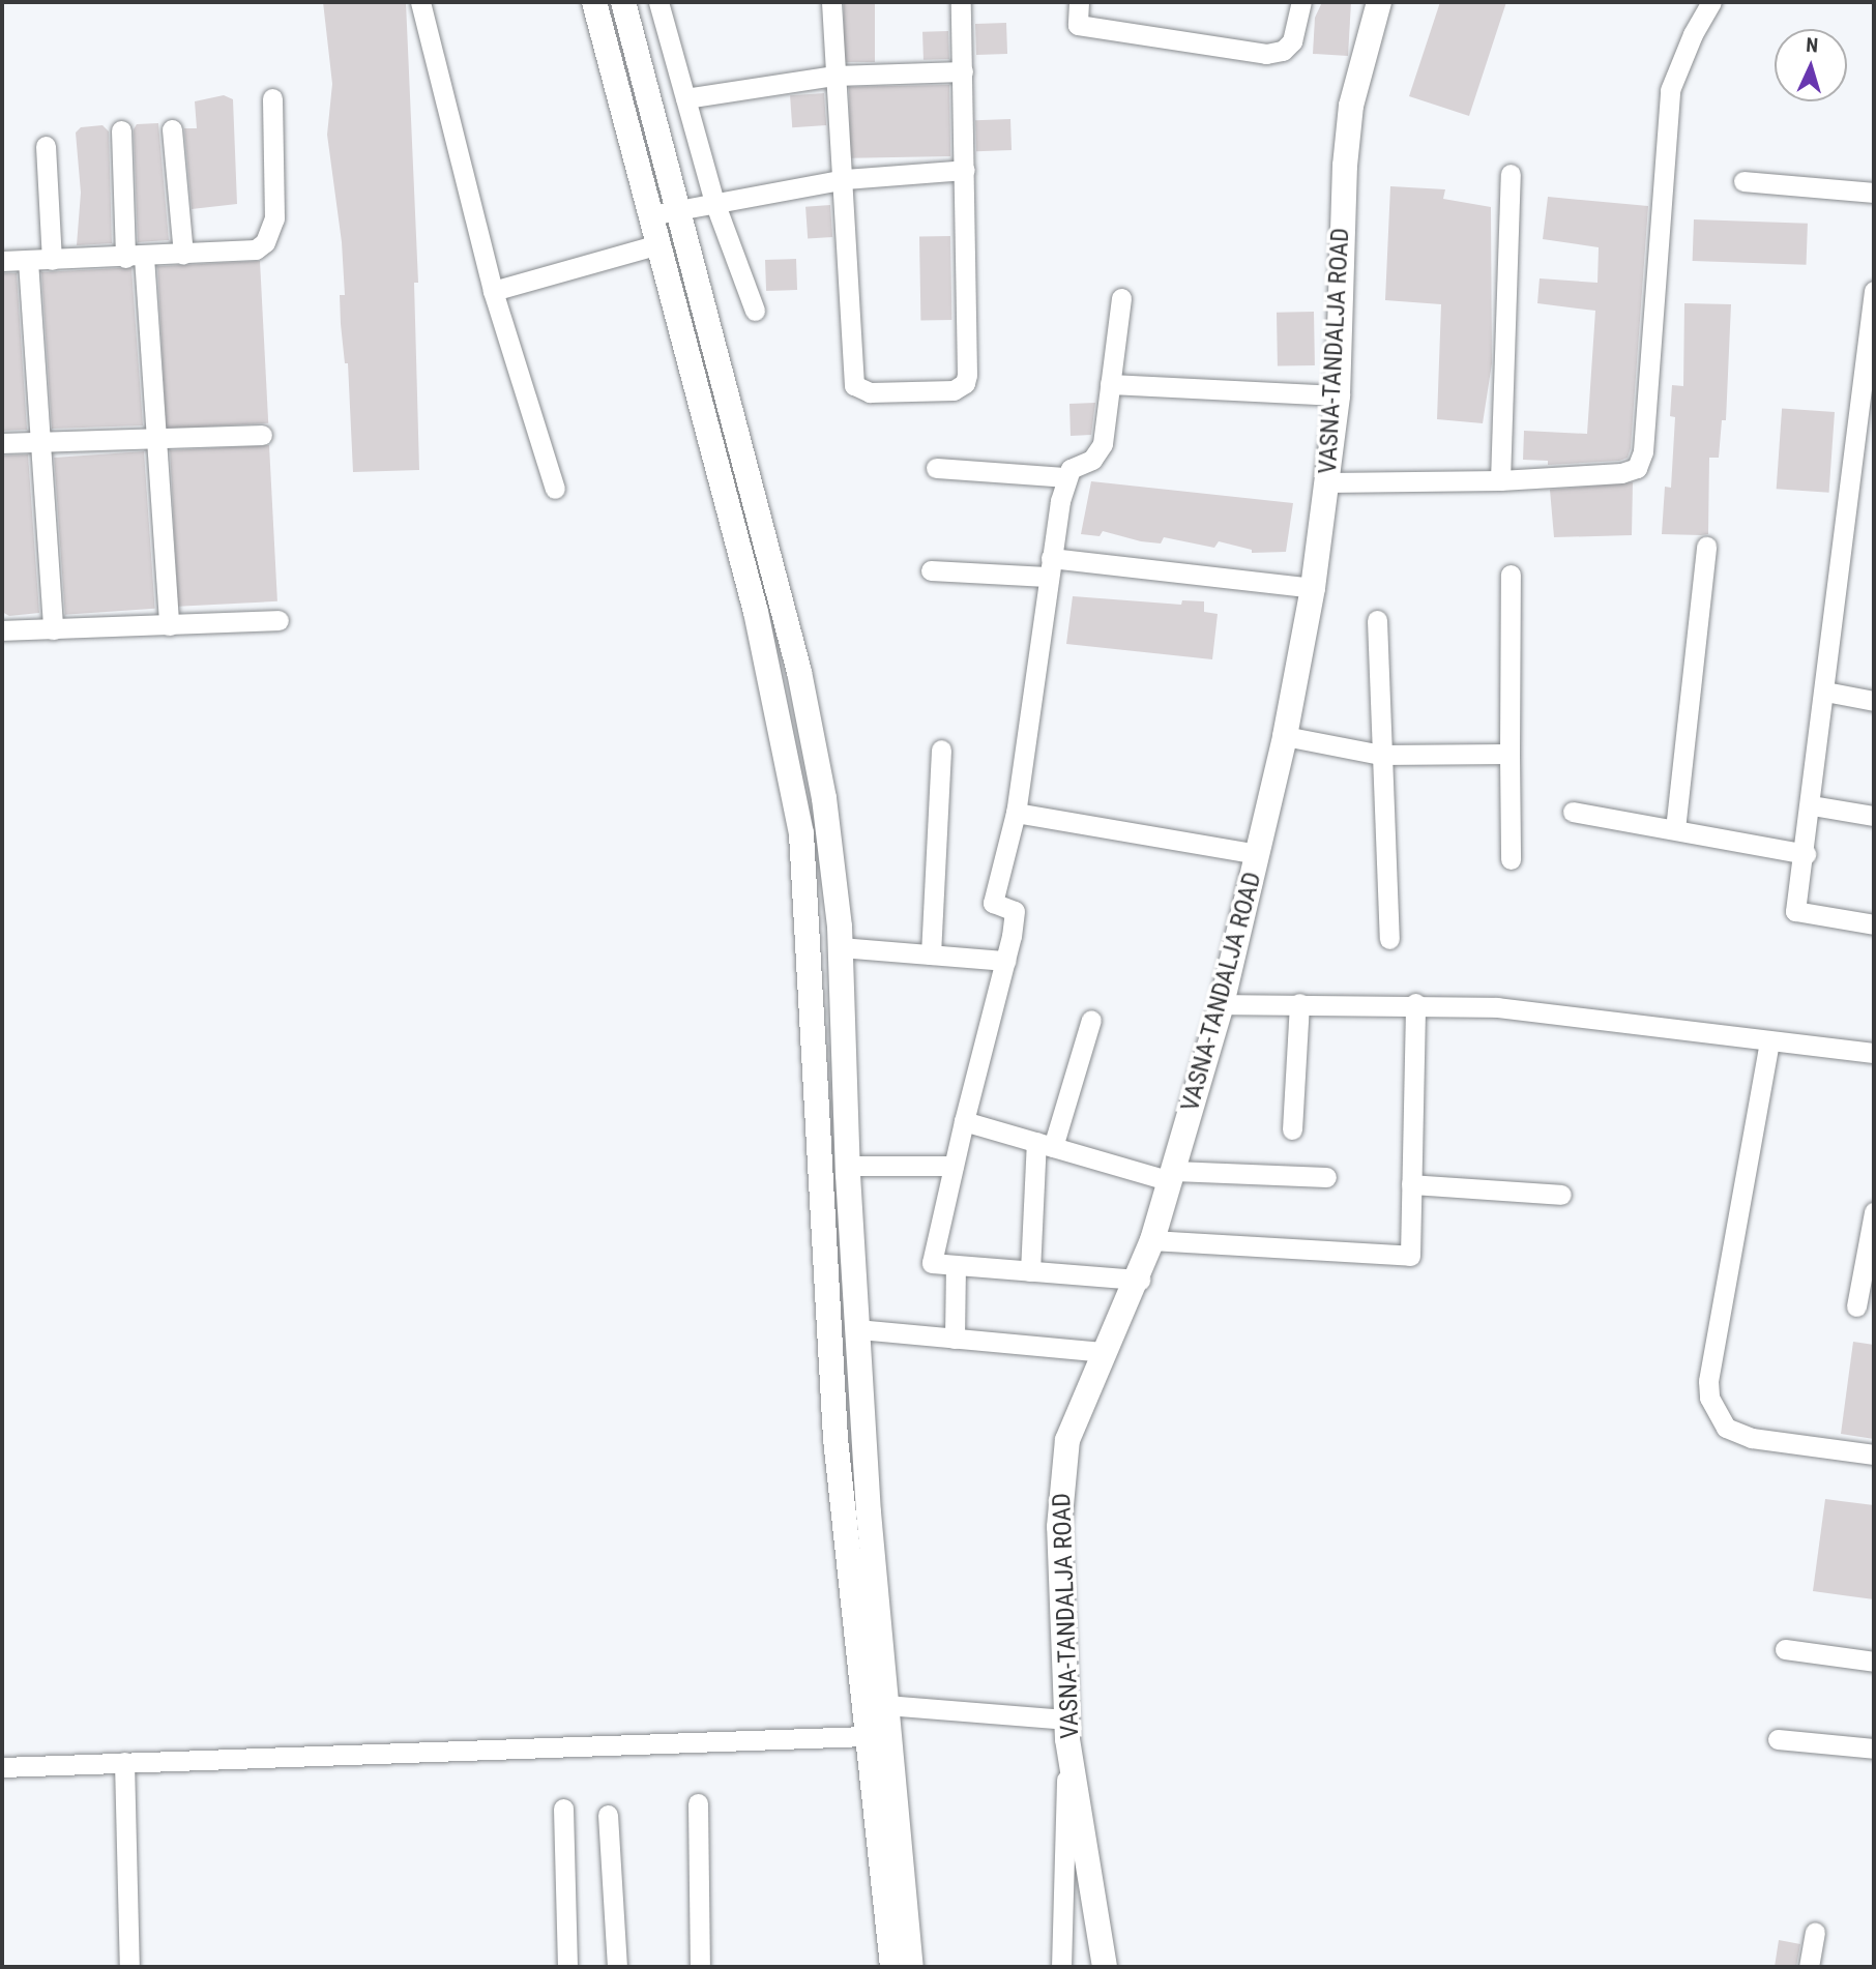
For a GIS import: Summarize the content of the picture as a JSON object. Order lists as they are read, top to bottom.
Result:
{
  "streets": {
    "street": ["VASNA-TANDALJA ROAD"]
  },
  "north": "top"
}
